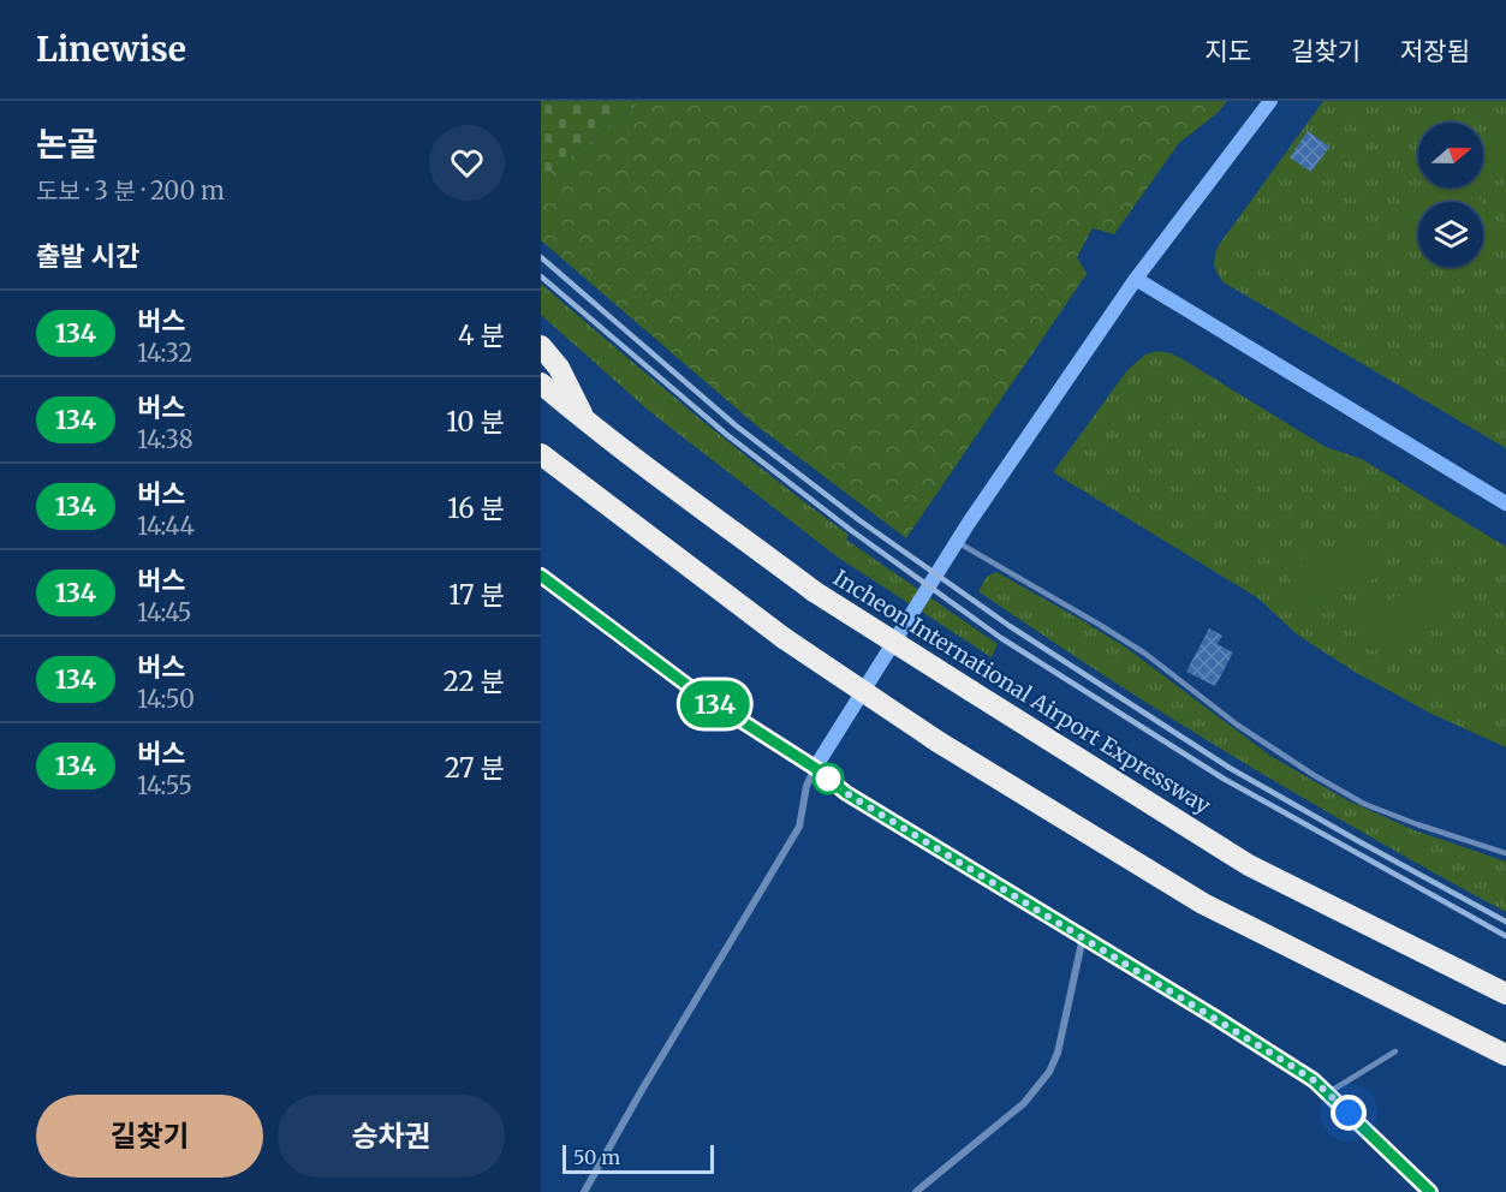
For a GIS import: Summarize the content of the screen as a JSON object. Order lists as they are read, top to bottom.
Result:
{
  "streets": {
    "highway": ["Incheon International Airport Expressway"]
  },
  "lines": ["bus line 134"],
  "scale_bar": "50 m",
  "north": "right",
  "page": {
    "header": "Linewise",
    "nav": ["지도", "길찾기", "저장됨"],
    "heading": [
      ["논골", "도보 · 3 분 · 200 m"],
      "출발 시간"
    ],
    "on_map": "134",
    "list": [
      {
        "mark": "134",
        "name": "버스",
        "note": "14:32",
        "value": "4 분"
      },
      {
        "mark": "134",
        "name": "버스",
        "note": "14:38",
        "value": "10 분"
      },
      {
        "mark": "134",
        "name": "버스",
        "note": "14:44",
        "value": "16 분"
      },
      {
        "mark": "134",
        "name": "버스",
        "note": "14:45",
        "value": "17 분"
      },
      {
        "mark": "134",
        "name": "버스",
        "note": "14:50",
        "value": "22 분"
      },
      {
        "mark": "134",
        "name": "버스",
        "note": "14:55",
        "value": "27 분"
      }
    ],
    "buttons": ["길찾기", "승차권"],
    "scale": "50 m"
  }
}
